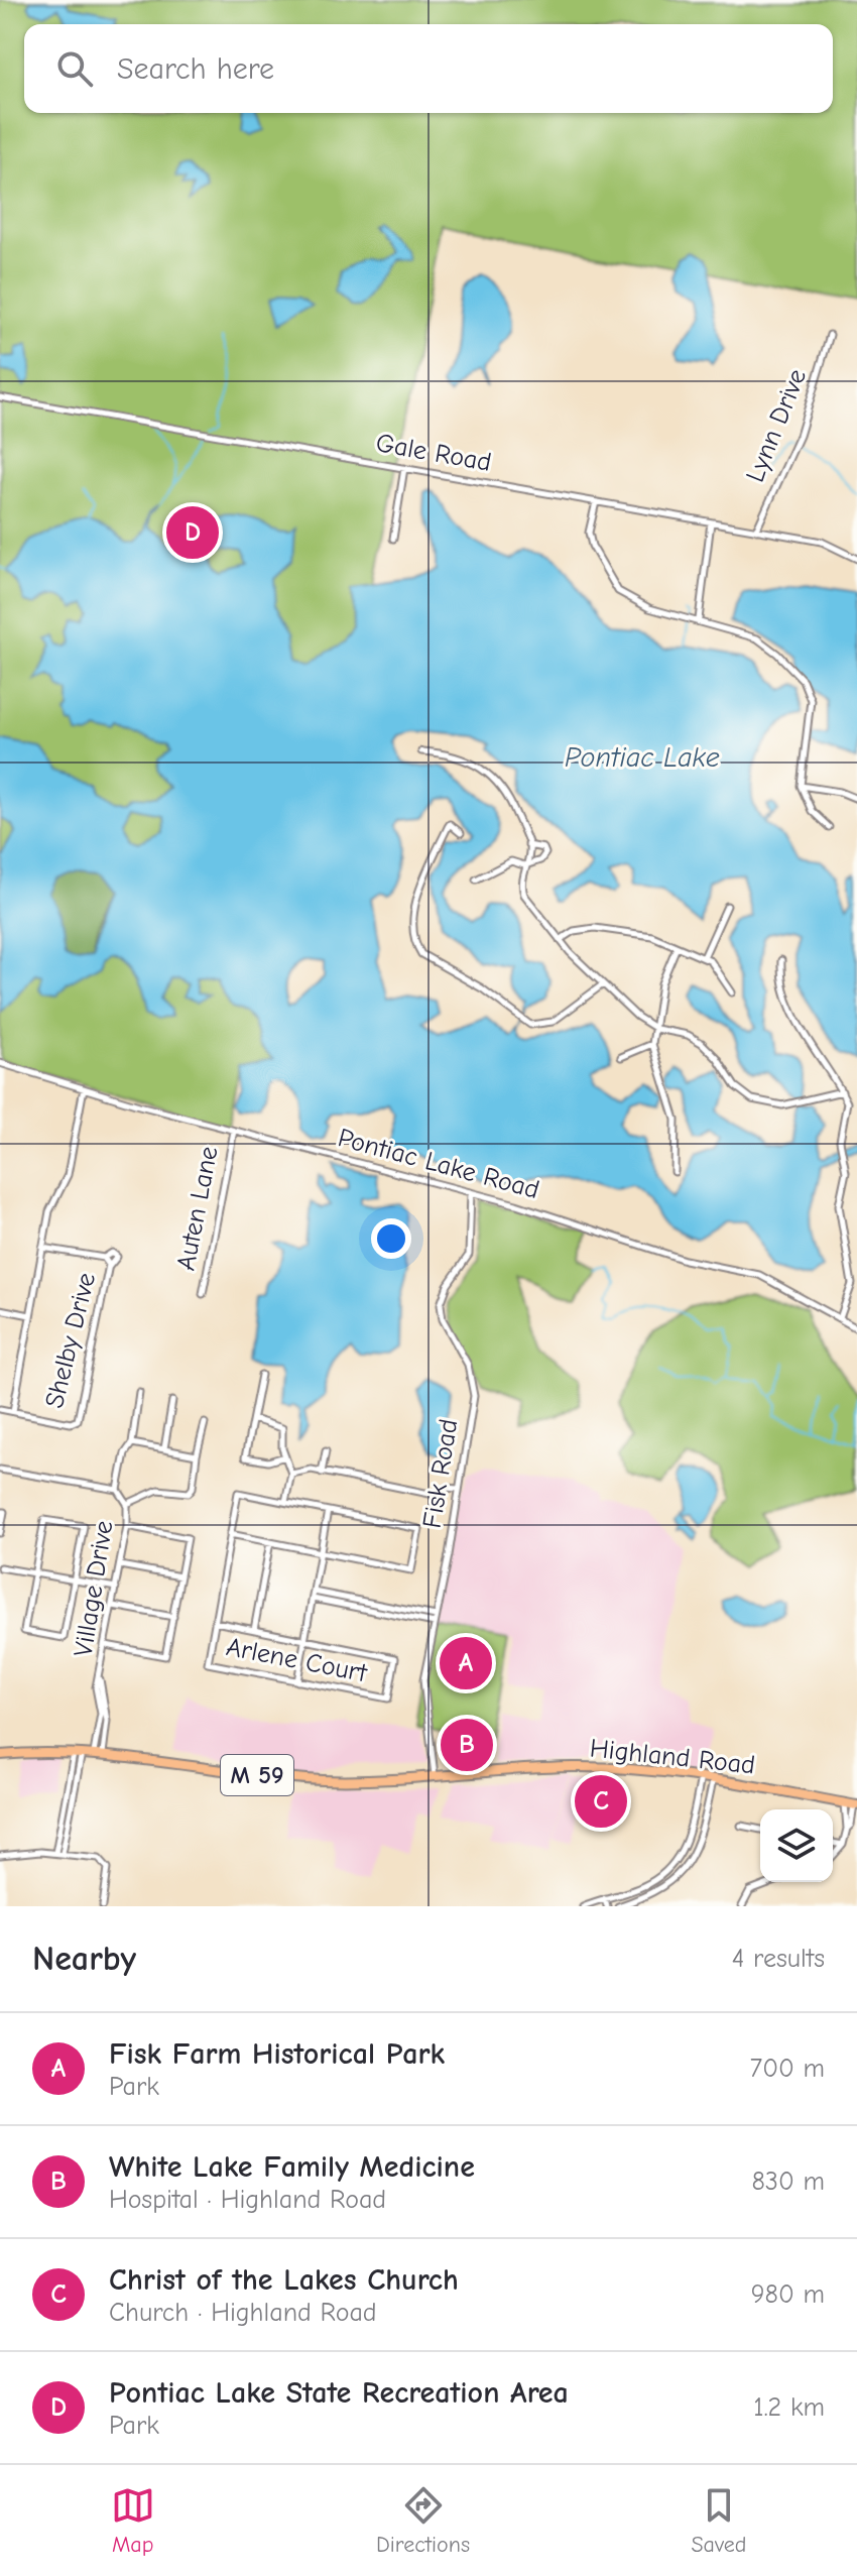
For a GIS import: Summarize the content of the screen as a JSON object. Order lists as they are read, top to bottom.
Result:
{
  "streets": {
    "highway": ["Highland Road", "M 59"],
    "street": [
      "Lynn Drive",
      "Gale Road",
      "Pontiac Lake Road",
      "Auten Lane",
      "Shelby Drive",
      "Fisk Road",
      "Village Drive",
      "Arlene Court"
    ]
  },
  "crossings": [
    ["Lynn Drive", "Gale Road"],
    ["Pontiac Lake Road", "Auten Lane"],
    ["Pontiac Lake Road", "Fisk Road"],
    ["Fisk Road", "Highland Road"],
    ["Village Drive", "Highland Road"]
  ],
  "water": ["Pontiac Lake"],
  "page": {
    "search": "Search here",
    "pins": [
      "D",
      "A",
      "B",
      "C"
    ],
    "heading": ["Nearby", "4 results"],
    "list": [
      {
        "mark": "A",
        "name": "Fisk Farm Historical Park",
        "note": "Park",
        "value": "700 m"
      },
      {
        "mark": "B",
        "name": "White Lake Family Medicine",
        "note": "Hospital · Highland Road",
        "value": "830 m"
      },
      {
        "mark": "C",
        "name": "Christ of the Lakes Church",
        "note": "Church · Highland Road",
        "value": "980 m"
      },
      {
        "mark": "D",
        "name": "Pontiac Lake State Recreation Area",
        "note": "Park",
        "value": "1.2 km"
      }
    ],
    "nav": ["Map", "Directions", "Saved"]
  }
}
